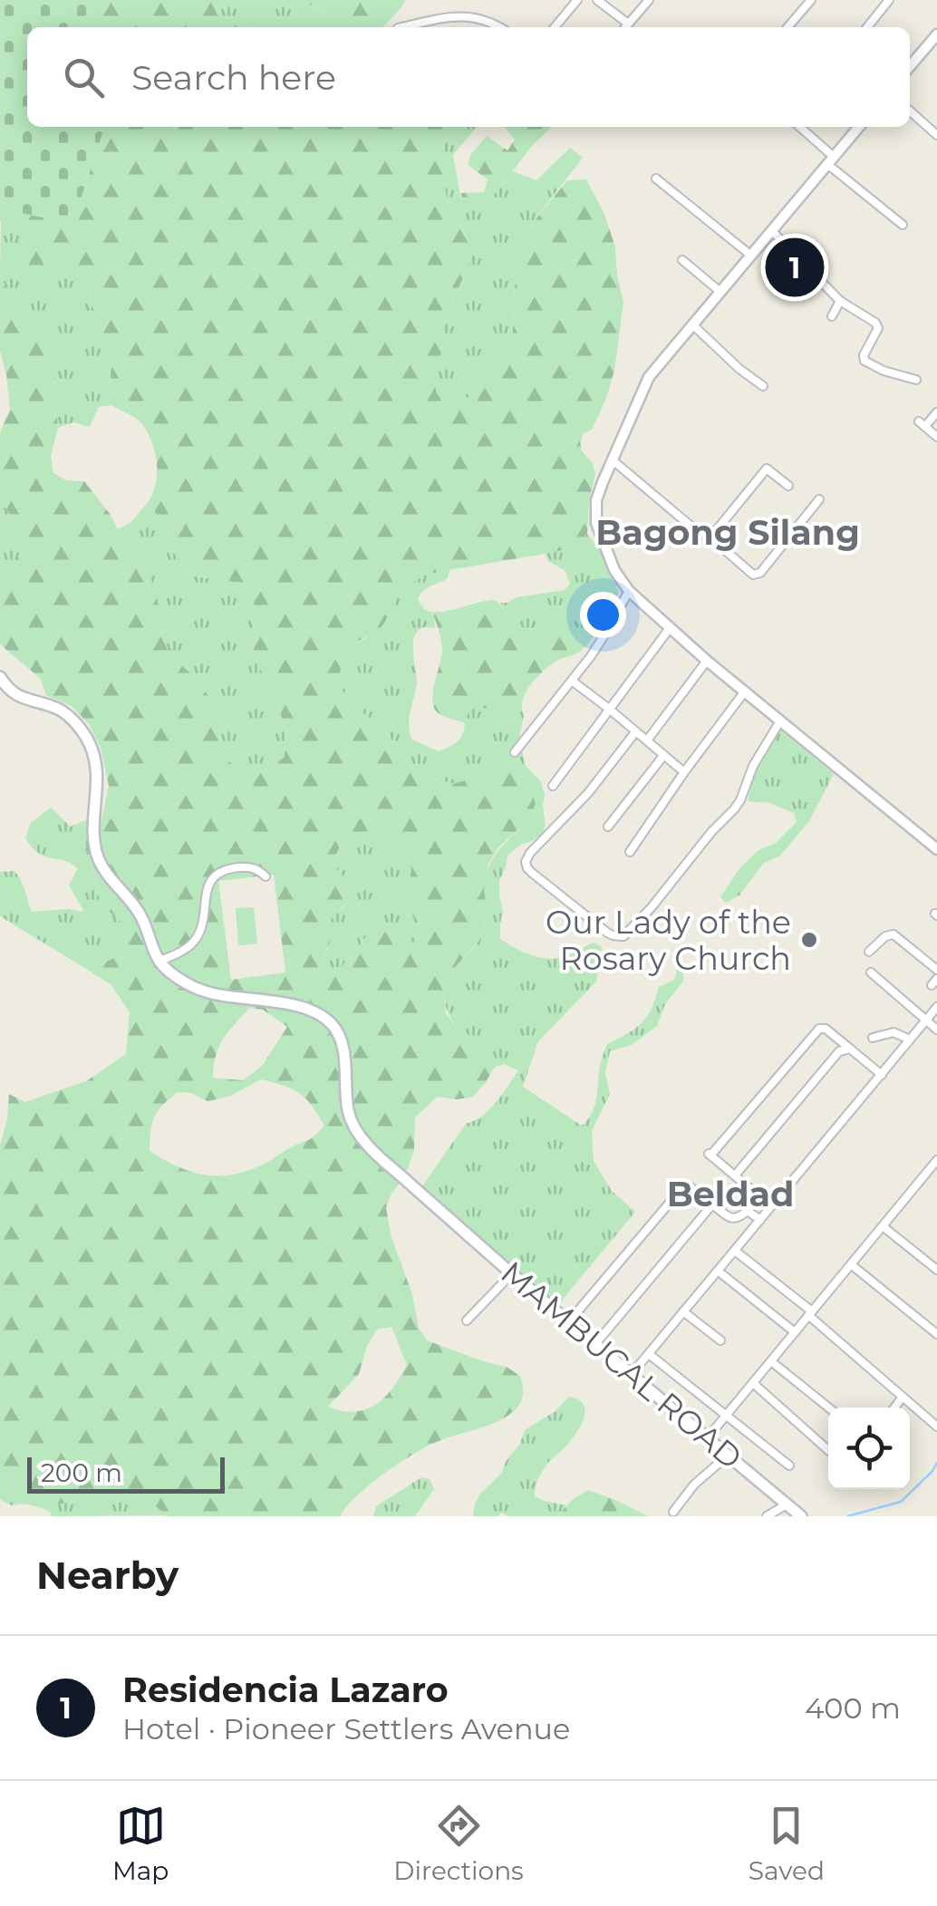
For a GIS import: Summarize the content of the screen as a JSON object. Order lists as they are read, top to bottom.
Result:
{
  "streets": {
    "main road": ["MAMBUCAL ROAD"]
  },
  "districts": ["Bagong Silang", "Beldad"],
  "places": ["Our Lady of the Rosary Church"],
  "scale_bar": "200 m",
  "page": {
    "search": "Search here",
    "pins": "1",
    "scale": "200 m",
    "heading": "Nearby",
    "list": [
      {
        "mark": "1",
        "name": "Residencia Lazaro",
        "note": "Hotel · Pioneer Settlers Avenue",
        "value": "400 m"
      }
    ],
    "nav": ["Map", "Directions", "Saved"]
  }
}
